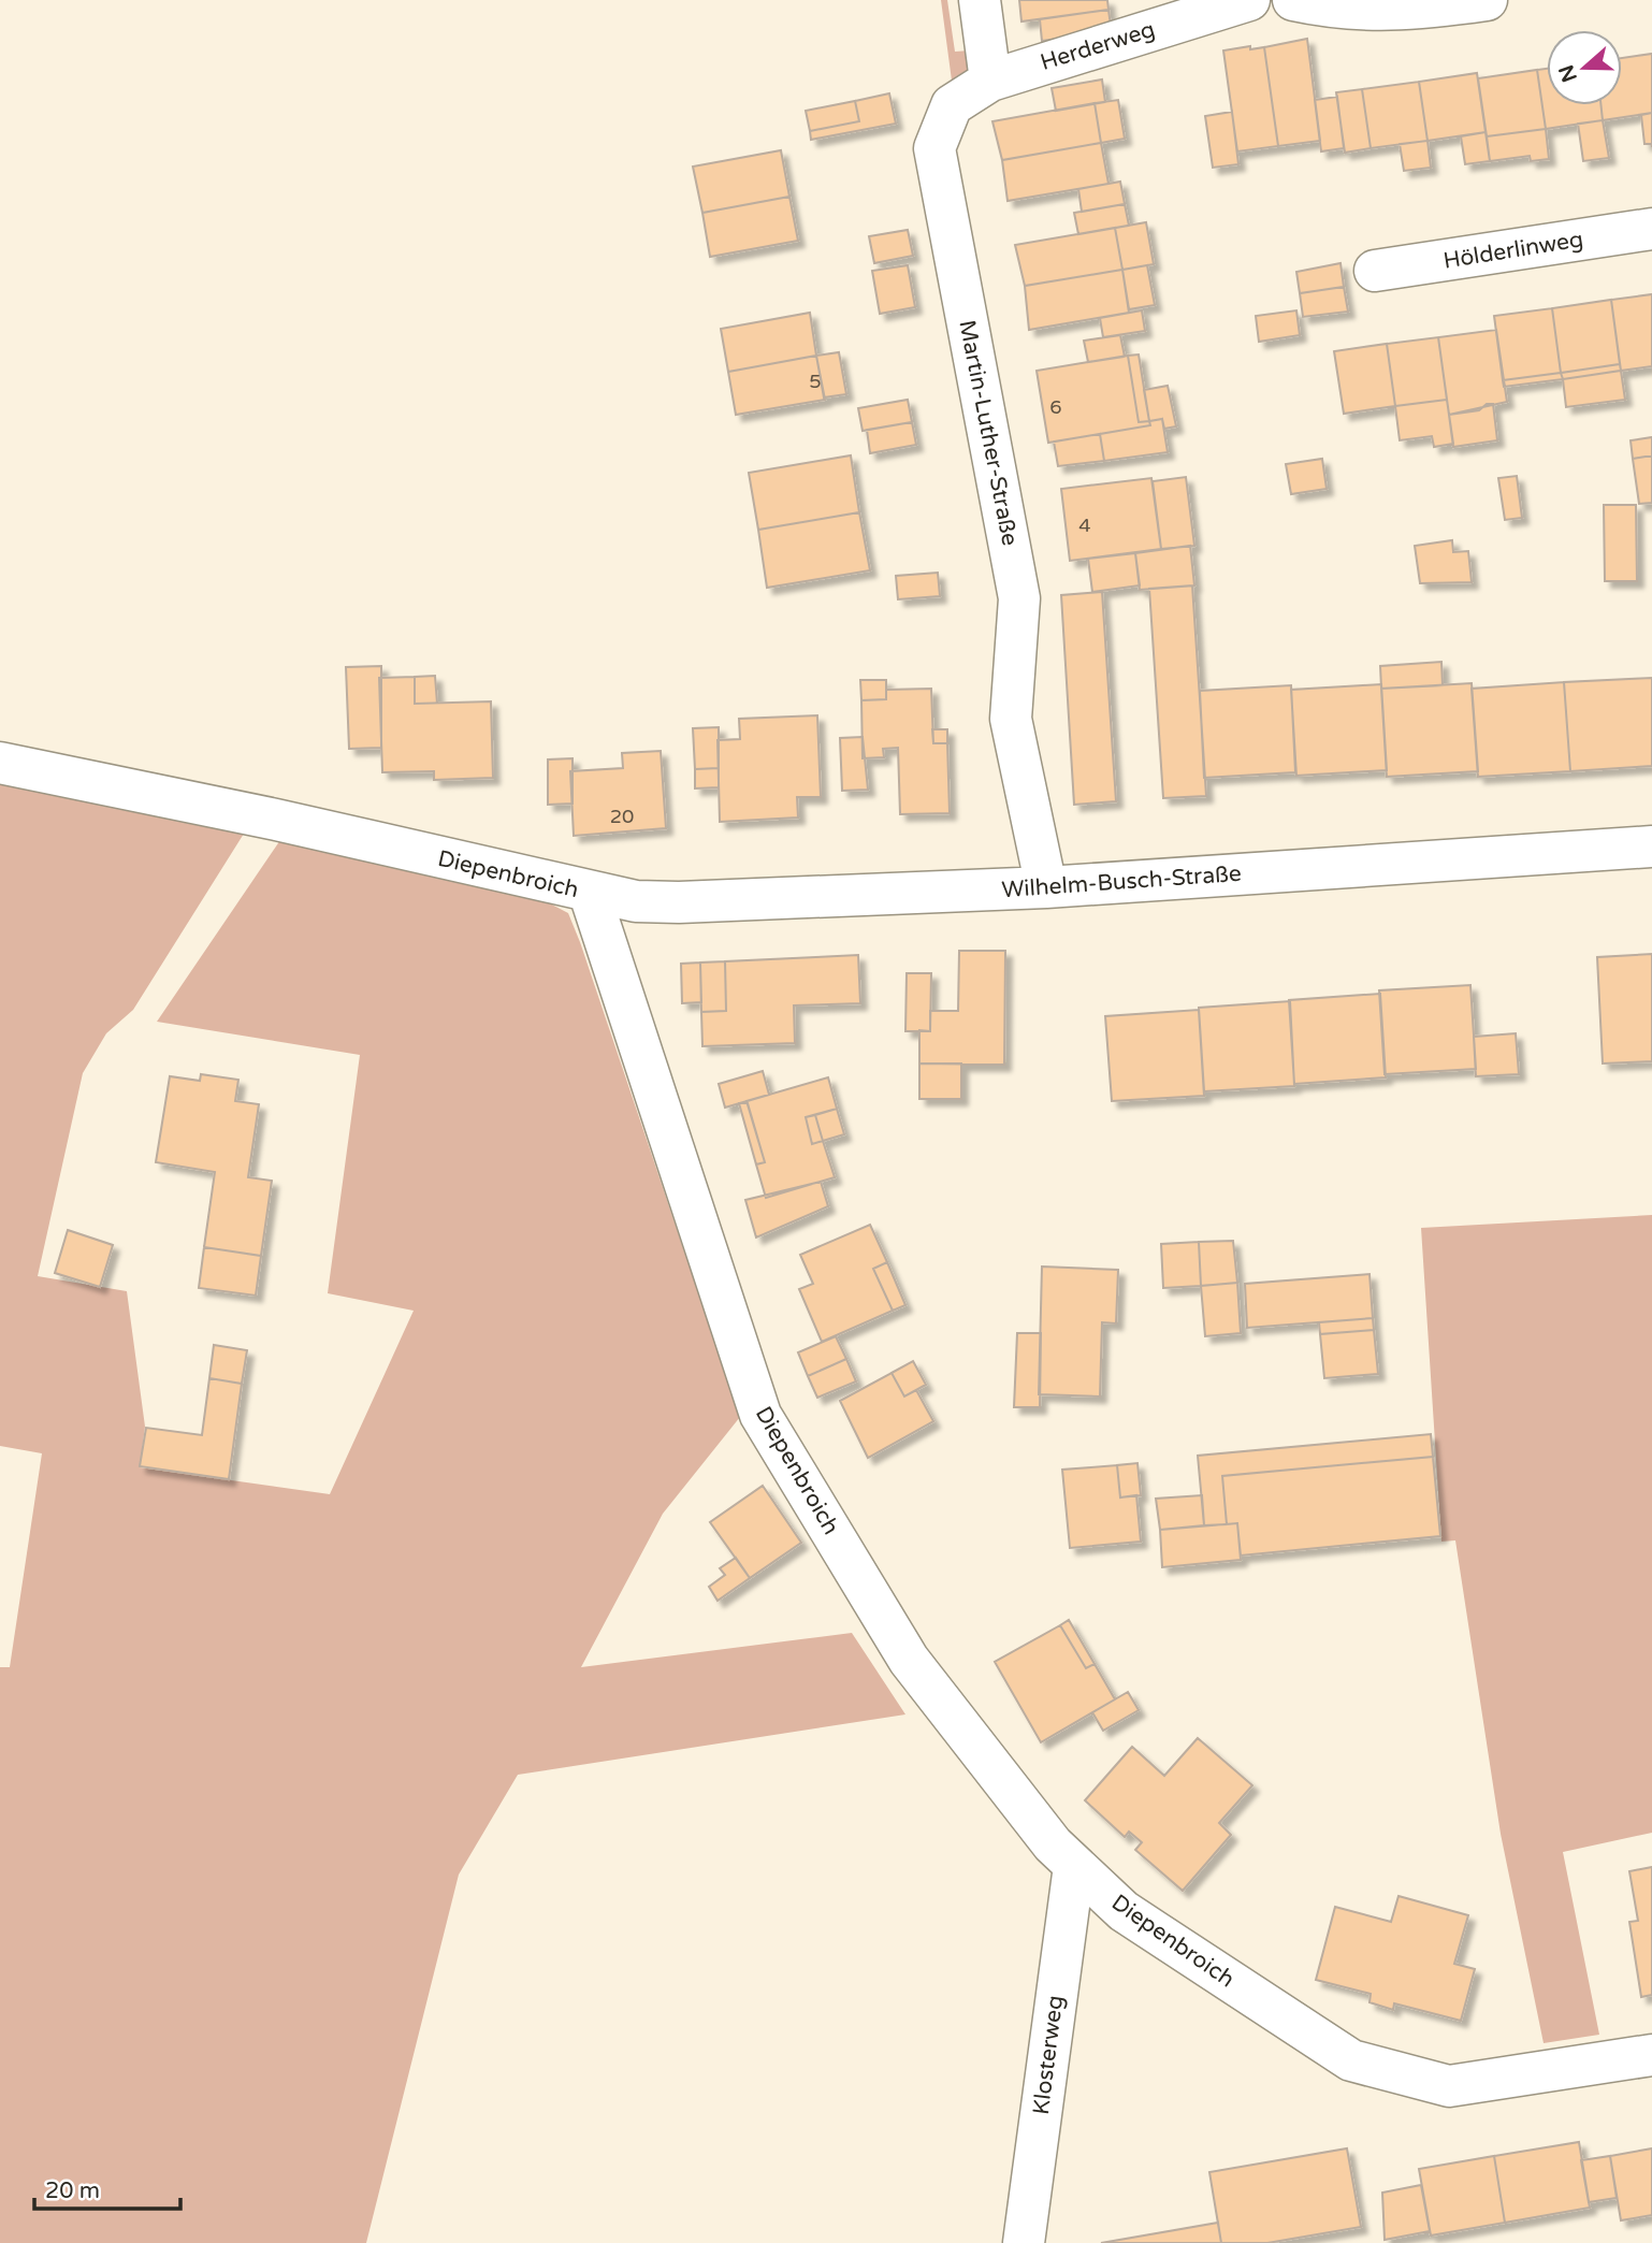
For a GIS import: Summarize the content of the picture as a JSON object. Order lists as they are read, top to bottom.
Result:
{
  "streets": {
    "street": [
      "Herderweg",
      "Hölderlinweg",
      "Martin-Luther-Straße",
      "Diepenbroich",
      "Wilhelm-Busch-Straße",
      "Klosterweg"
    ]
  },
  "crossings": [
    ["Herderweg", "Martin-Luther-Straße"],
    ["Martin-Luther-Straße", "Wilhelm-Busch-Straße"],
    ["Diepenbroich", "Wilhelm-Busch-Straße"],
    ["Diepenbroich", "Klosterweg"]
  ],
  "house_numbers": [
    "5",
    "6",
    "4",
    "20"
  ],
  "scale_bar": "20 m",
  "north": "left"
}
